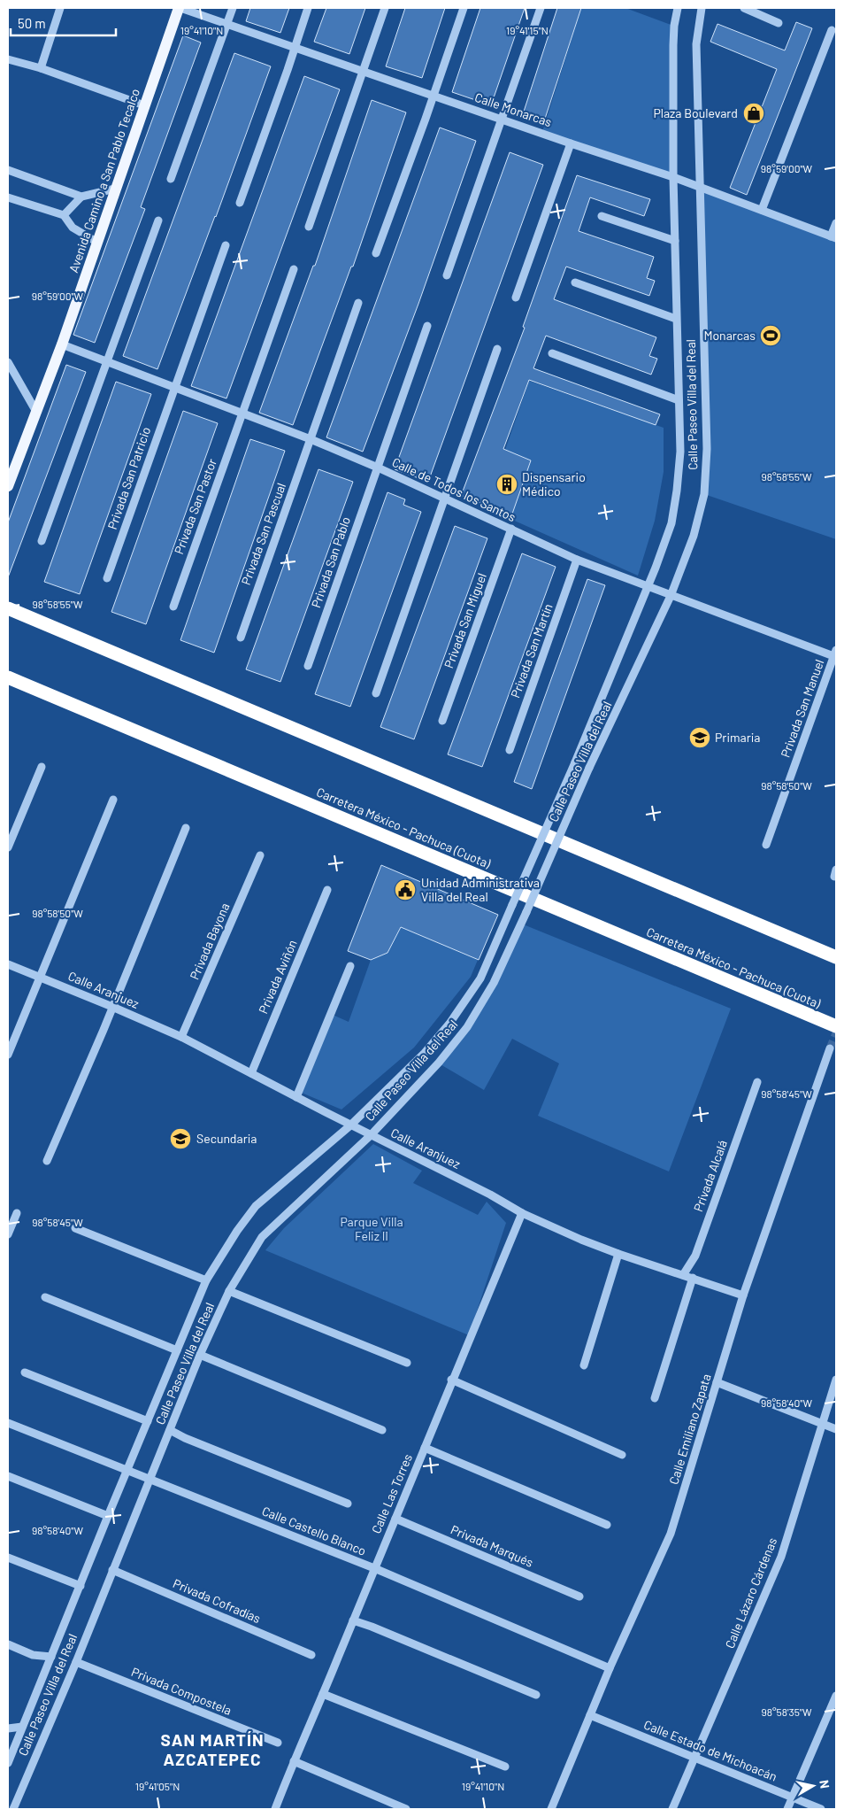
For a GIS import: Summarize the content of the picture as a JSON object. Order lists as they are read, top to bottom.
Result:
{
  "streets": {
    "highway": ["Carretera México - Pachuca (Cuota)"],
    "main road": ["Avenida Camino a San Pablo Tecalco"],
    "street": [
      "Calle Monarcas",
      "Calle Paseo Villa del Real",
      "Privada San Patricio",
      "Calle de Todos los Santos",
      "Privada San Pastor",
      "Privada San Pascual",
      "Privada San Pablo",
      "Privada San Miguel",
      "Privada San Martín",
      "Privada San Manuel",
      "Privada Bayona",
      "Privada Aviñón",
      "Calle Aranjuez",
      "Privada Alcalá",
      "Calle Emiliano Zapata",
      "Calle Las Torres",
      "Calle Castello Blanco",
      "Privada Marqués",
      "Calle Lázaro Cárdenas",
      "Privada Cofradías",
      "Privada Compostela",
      "Calle Estado de Michoacán"
    ]
  },
  "crossings": [
    ["Calle Monarcas", "Avenida Camino a San Pablo Tecalco"],
    ["Calle Monarcas", "Calle Paseo Villa del Real"],
    ["Avenida Camino a San Pablo Tecalco", "Calle de Todos los Santos"],
    ["Calle Paseo Villa del Real", "Calle de Todos los Santos"],
    ["Calle Paseo Villa del Real", "Calle Aranjuez"],
    ["Calle Paseo Villa del Real", "Calle Castello Blanco"],
    ["Calle Paseo Villa del Real", "Privada Cofradías"],
    ["Calle Paseo Villa del Real", "Privada Compostela"],
    ["Privada San Patricio", "Calle de Todos los Santos"],
    ["Calle de Todos los Santos", "Privada San Pastor"],
    ["Calle de Todos los Santos", "Privada San Pascual"],
    ["Calle de Todos los Santos", "Privada San Pablo"],
    ["Calle de Todos los Santos", "Privada San Miguel"],
    ["Calle de Todos los Santos", "Privada San Martín"],
    ["Calle de Todos los Santos", "Privada San Manuel"],
    ["Privada Bayona", "Calle Aranjuez"],
    ["Privada Aviñón", "Calle Aranjuez"],
    ["Calle Aranjuez", "Privada Alcalá"],
    ["Calle Aranjuez", "Calle Emiliano Zapata"],
    ["Calle Aranjuez", "Calle Las Torres"],
    ["Calle Emiliano Zapata", "Calle Castello Blanco"],
    ["Calle Emiliano Zapata", "Calle Estado de Michoacán"],
    ["Calle Las Torres", "Calle Castello Blanco"],
    ["Calle Las Torres", "Privada Marqués"],
    ["Calle Lázaro Cárdenas", "Calle Estado de Michoacán"]
  ],
  "districts": ["SAN MARTÍN AZCATEPEC"],
  "parks": ["Parque Villa Feliz II"],
  "places": {
    "shop": ["Plaza Boulevard"],
    "sports": ["Monarcas"],
    "building": ["Dispensario Médico"],
    "school or university": ["Primaria", "Secundaria"],
    "public building": ["Unidad Administrativa Villa del Real"]
  },
  "scale_bar": "50 m",
  "north": "right",
  "coordinates": [
    "19°41'10\"N",
    "19°41'15\"N",
    "98°59'00\"W",
    "98°58'55\"W",
    "98°58'50\"W",
    "98°58'45\"W",
    "98°58'40\"W",
    "98°58'35\"W",
    "19°41'05\"N"
  ]
}
